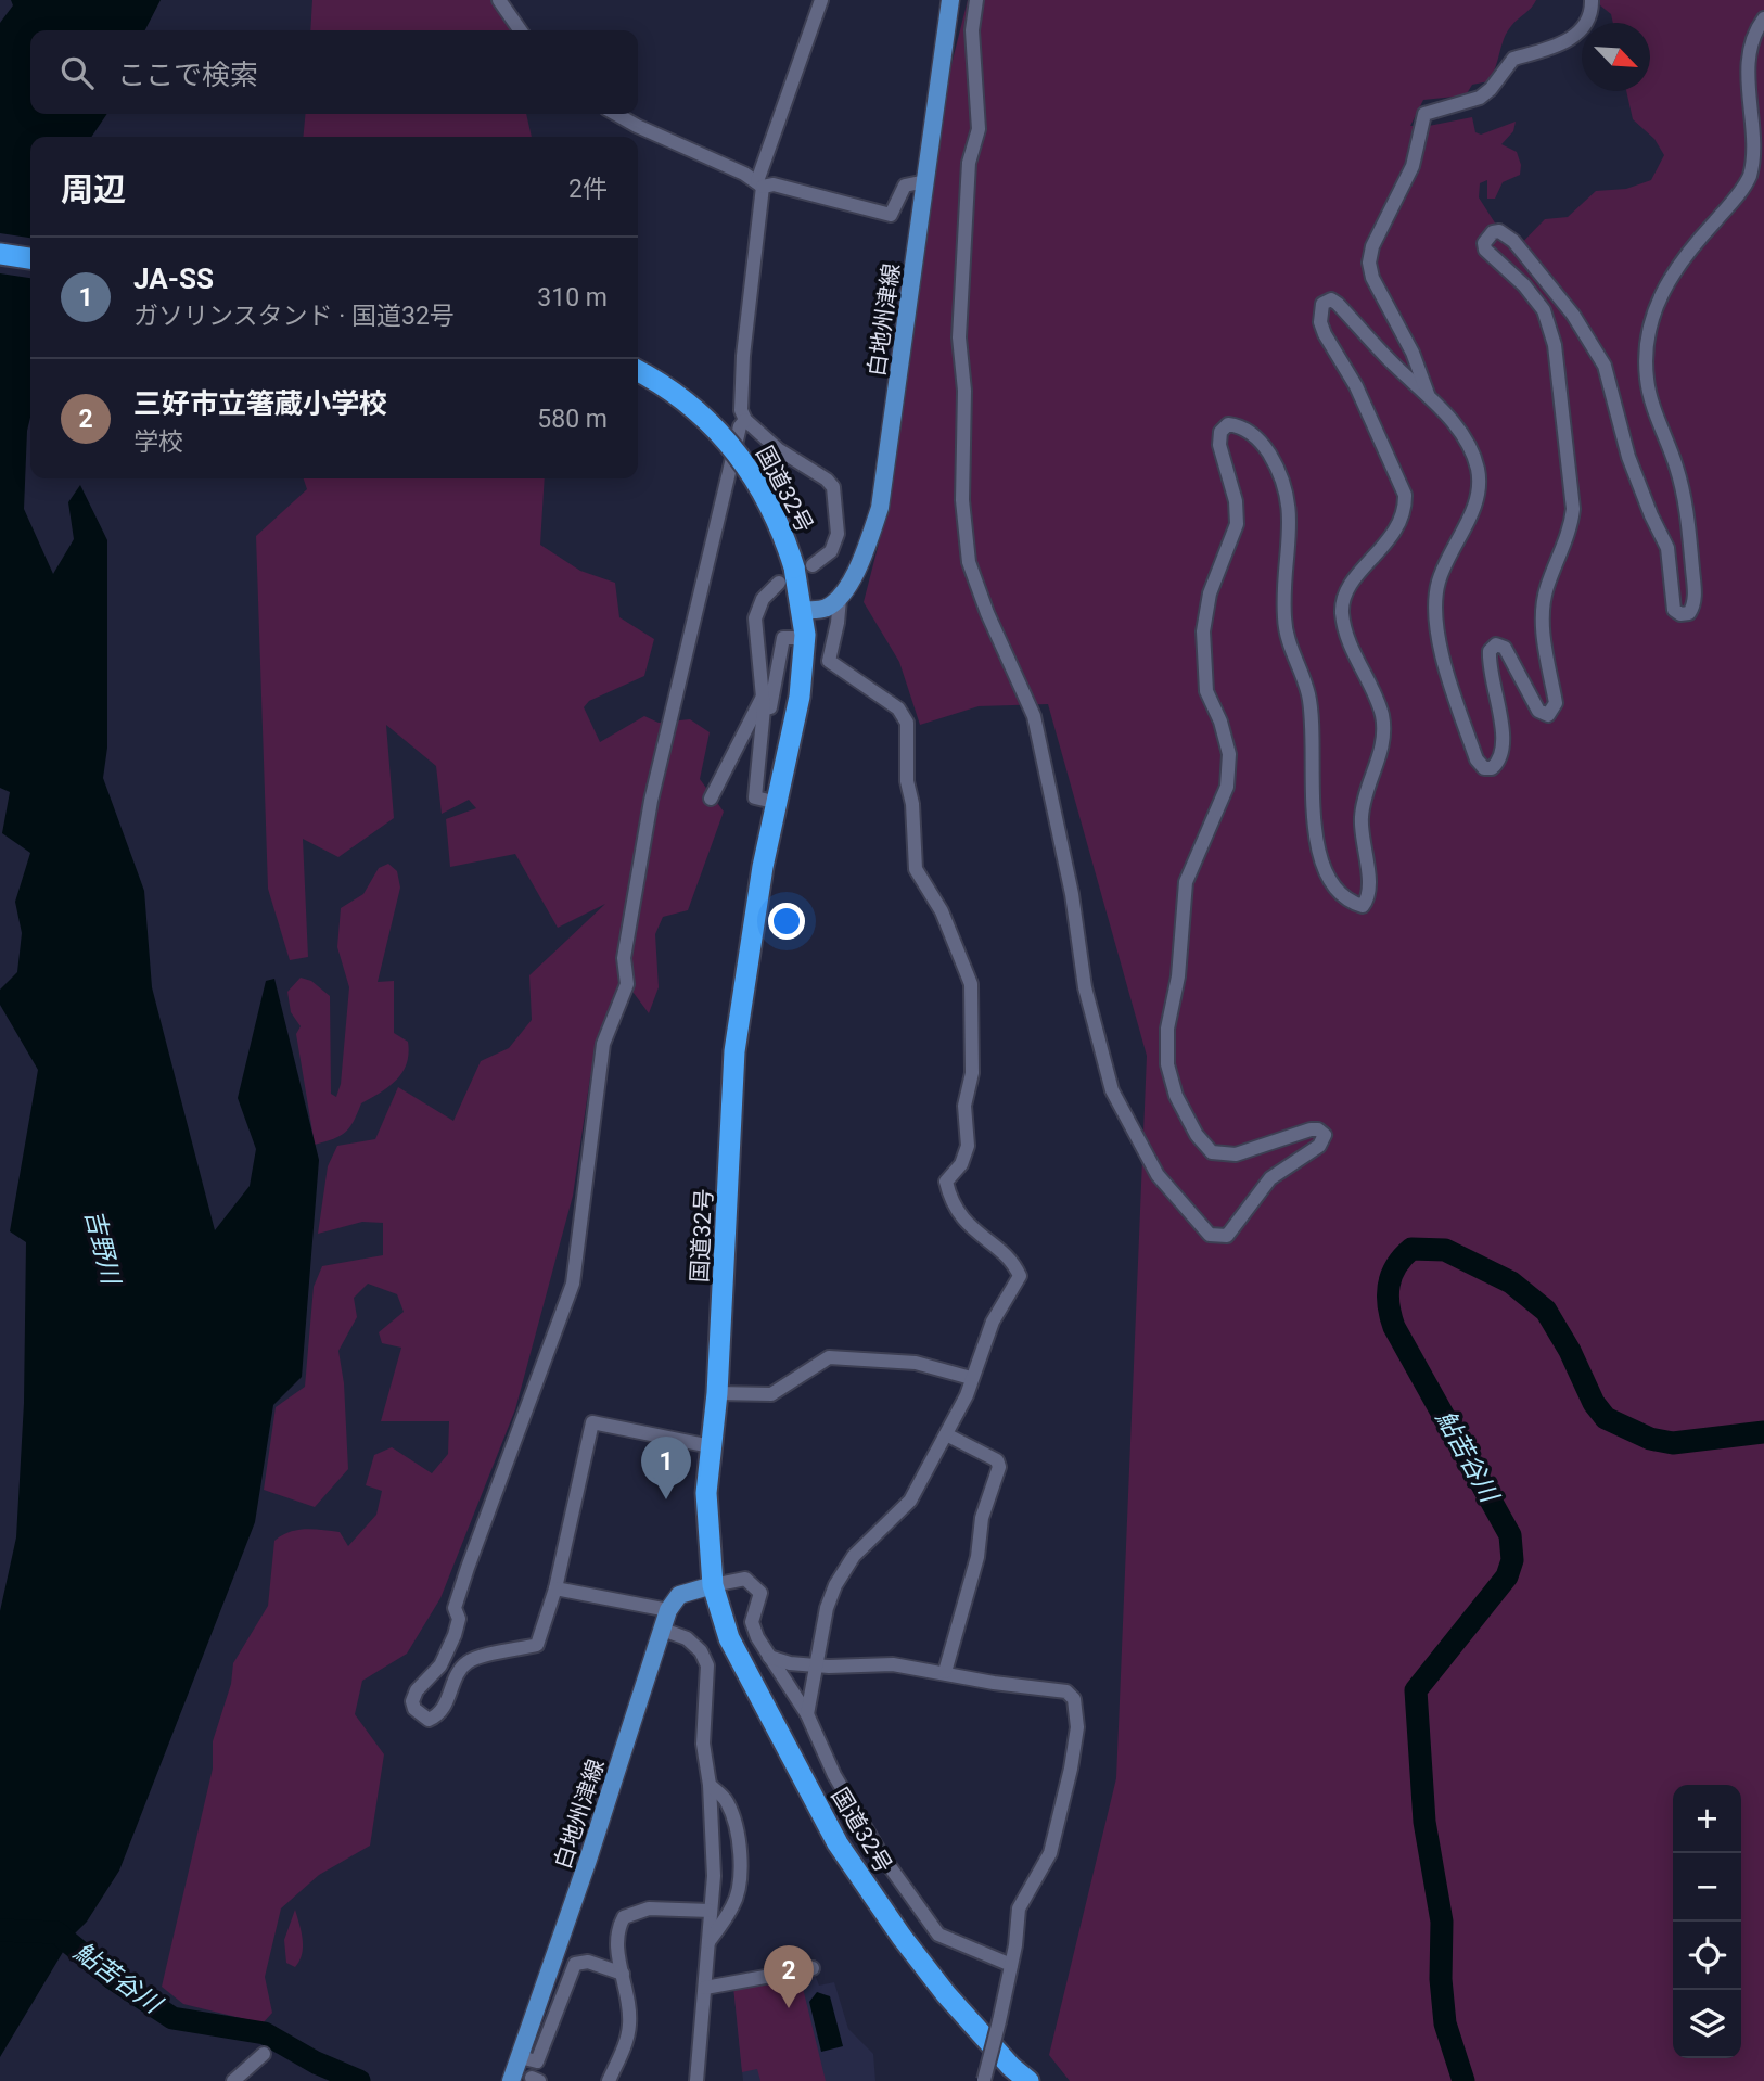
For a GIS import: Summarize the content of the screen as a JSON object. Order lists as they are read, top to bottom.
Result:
{
  "streets": {
    "highway": ["国道32号"],
    "main road": ["白地州津線"]
  },
  "water": ["吉野川", "鮎苦谷川"],
  "north": "bottom right",
  "page": {
    "search": "ここで検索",
    "heading": ["周辺", "2件"],
    "list": [
      {
        "mark": "1",
        "name": "JA-SS",
        "note": "ガソリンスタンド · 国道32号",
        "value": "310 m"
      },
      {
        "mark": "2",
        "name": "三好市立箸蔵小学校",
        "note": "学校",
        "value": "580 m"
      }
    ],
    "pins": ["1", "2"],
    "map_buttons": ["+", "−"]
  }
}
